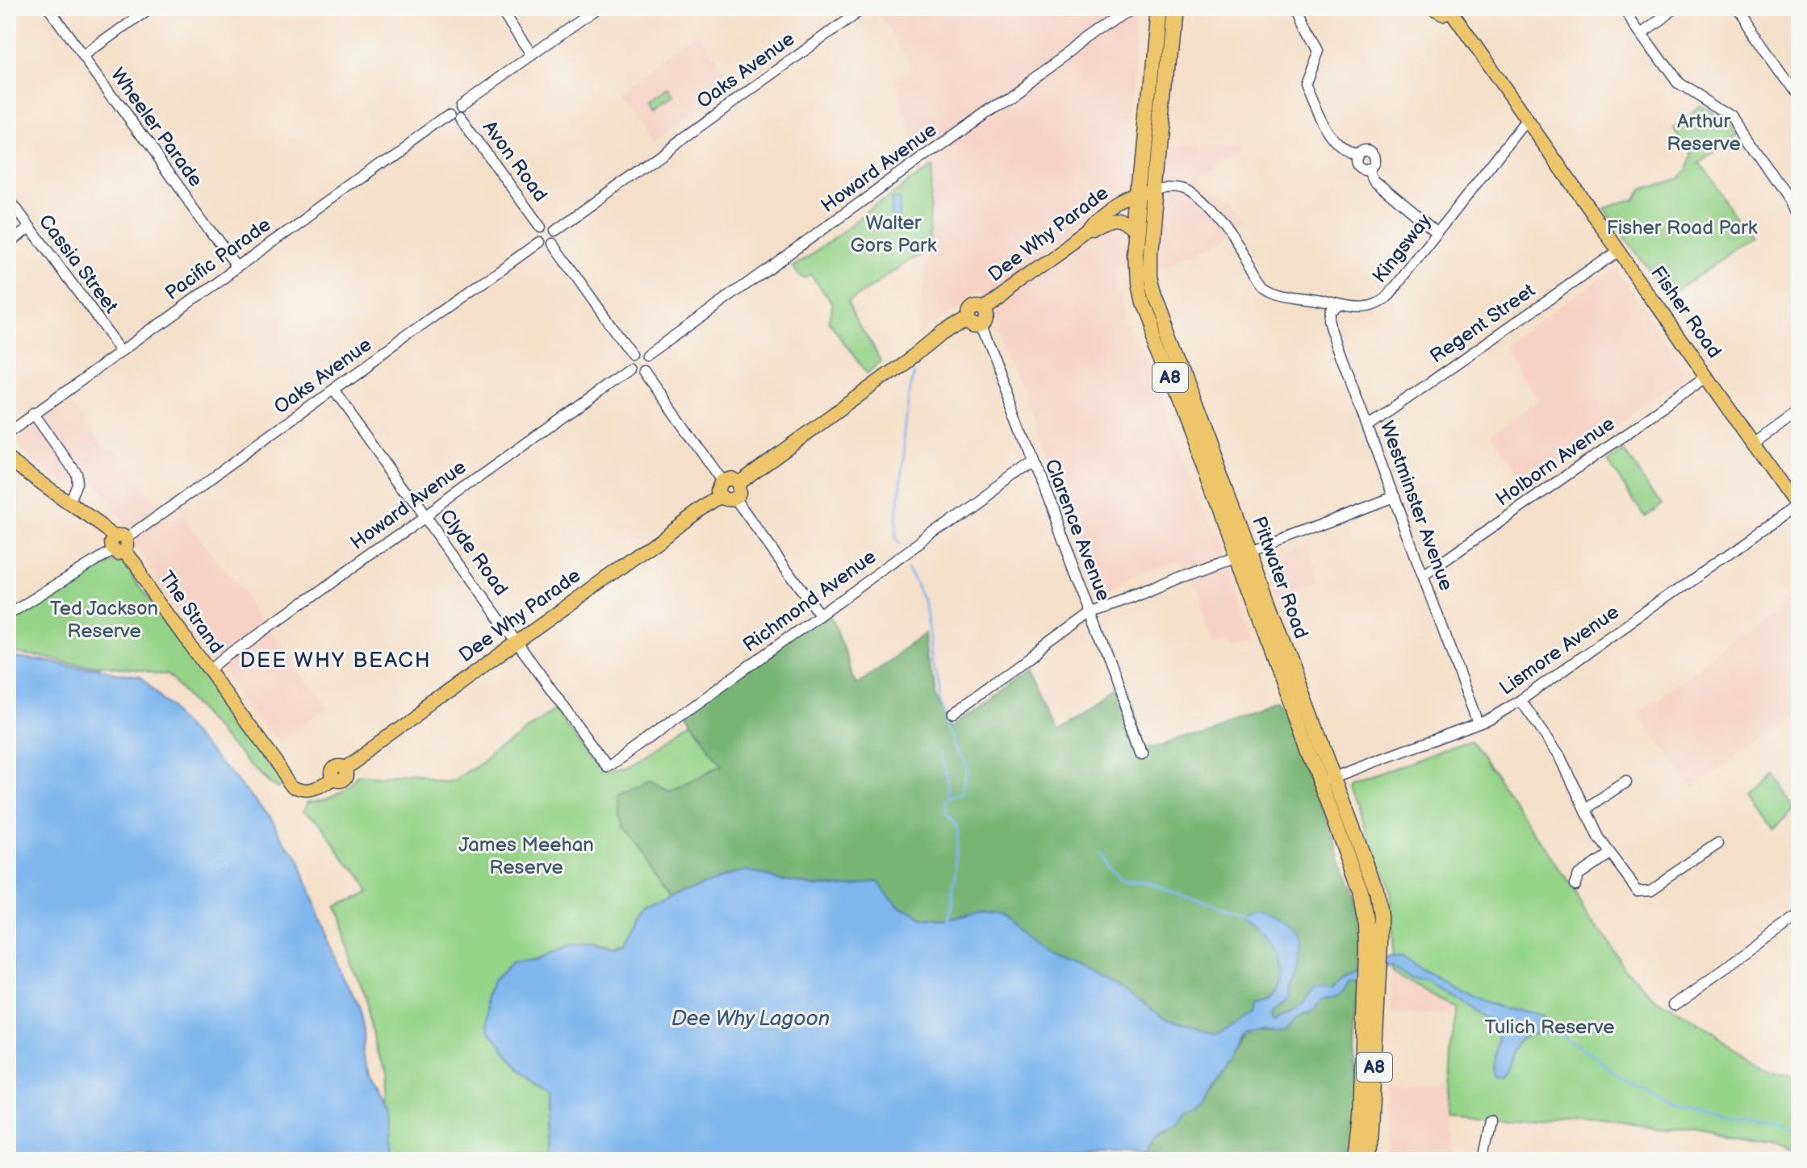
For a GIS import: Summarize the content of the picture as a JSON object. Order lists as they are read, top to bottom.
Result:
{
  "streets": {
    "highway": ["A8", "Pittwater Road"],
    "main road": ["Dee Why Parade", "Fisher Road", "The Strand"],
    "street": [
      "Oaks Avenue",
      "Wheeler Parade",
      "Avon Road",
      "Howard Avenue",
      "Kingsway",
      "Pacific Parade",
      "Cassia Street",
      "Regent Street",
      "Holborn Avenue",
      "Westminster Avenue",
      "Clarence Avenue",
      "Clyde Road",
      "Richmond Avenue",
      "Lismore Avenue"
    ]
  },
  "crossings": [
    ["Oaks Avenue", "Avon Road"],
    ["Oaks Avenue", "Clyde Road"],
    ["Oaks Avenue", "The Strand"],
    ["Wheeler Parade", "Pacific Parade"],
    ["Avon Road", "Pacific Parade"],
    ["Howard Avenue", "Clyde Road"],
    ["Howard Avenue", "The Strand"],
    ["Dee Why Parade", "Kingsway"],
    ["Dee Why Parade", "Clarence Avenue"],
    ["Dee Why Parade", "Clyde Road"],
    ["Dee Why Parade", "Pittwater Road"],
    ["Dee Why Parade", "The Strand"],
    ["Kingsway", "Fisher Road"],
    ["Kingsway", "Westminster Avenue"],
    ["Kingsway", "Pittwater Road"],
    ["Pacific Parade", "Cassia Street"],
    ["Fisher Road", "Regent Street"],
    ["Fisher Road", "Holborn Avenue"],
    ["Fisher Road", "Lismore Avenue"],
    ["Regent Street", "Westminster Avenue"],
    ["Holborn Avenue", "Westminster Avenue"],
    ["Westminster Avenue", "Lismore Avenue"],
    ["Clarence Avenue", "Richmond Avenue"],
    ["Clyde Road", "Richmond Avenue"],
    ["Pittwater Road", "Lismore Avenue"]
  ],
  "districts": ["DEE WHY BEACH"],
  "water": ["Dee Why Lagoon"],
  "parks": [
    "Arthur Reserve",
    "Walter Gors Park",
    "Fisher Road Park",
    "Ted Jackson Reserve",
    "James Meehan Reserve",
    "Tulich Reserve"
  ]
}
